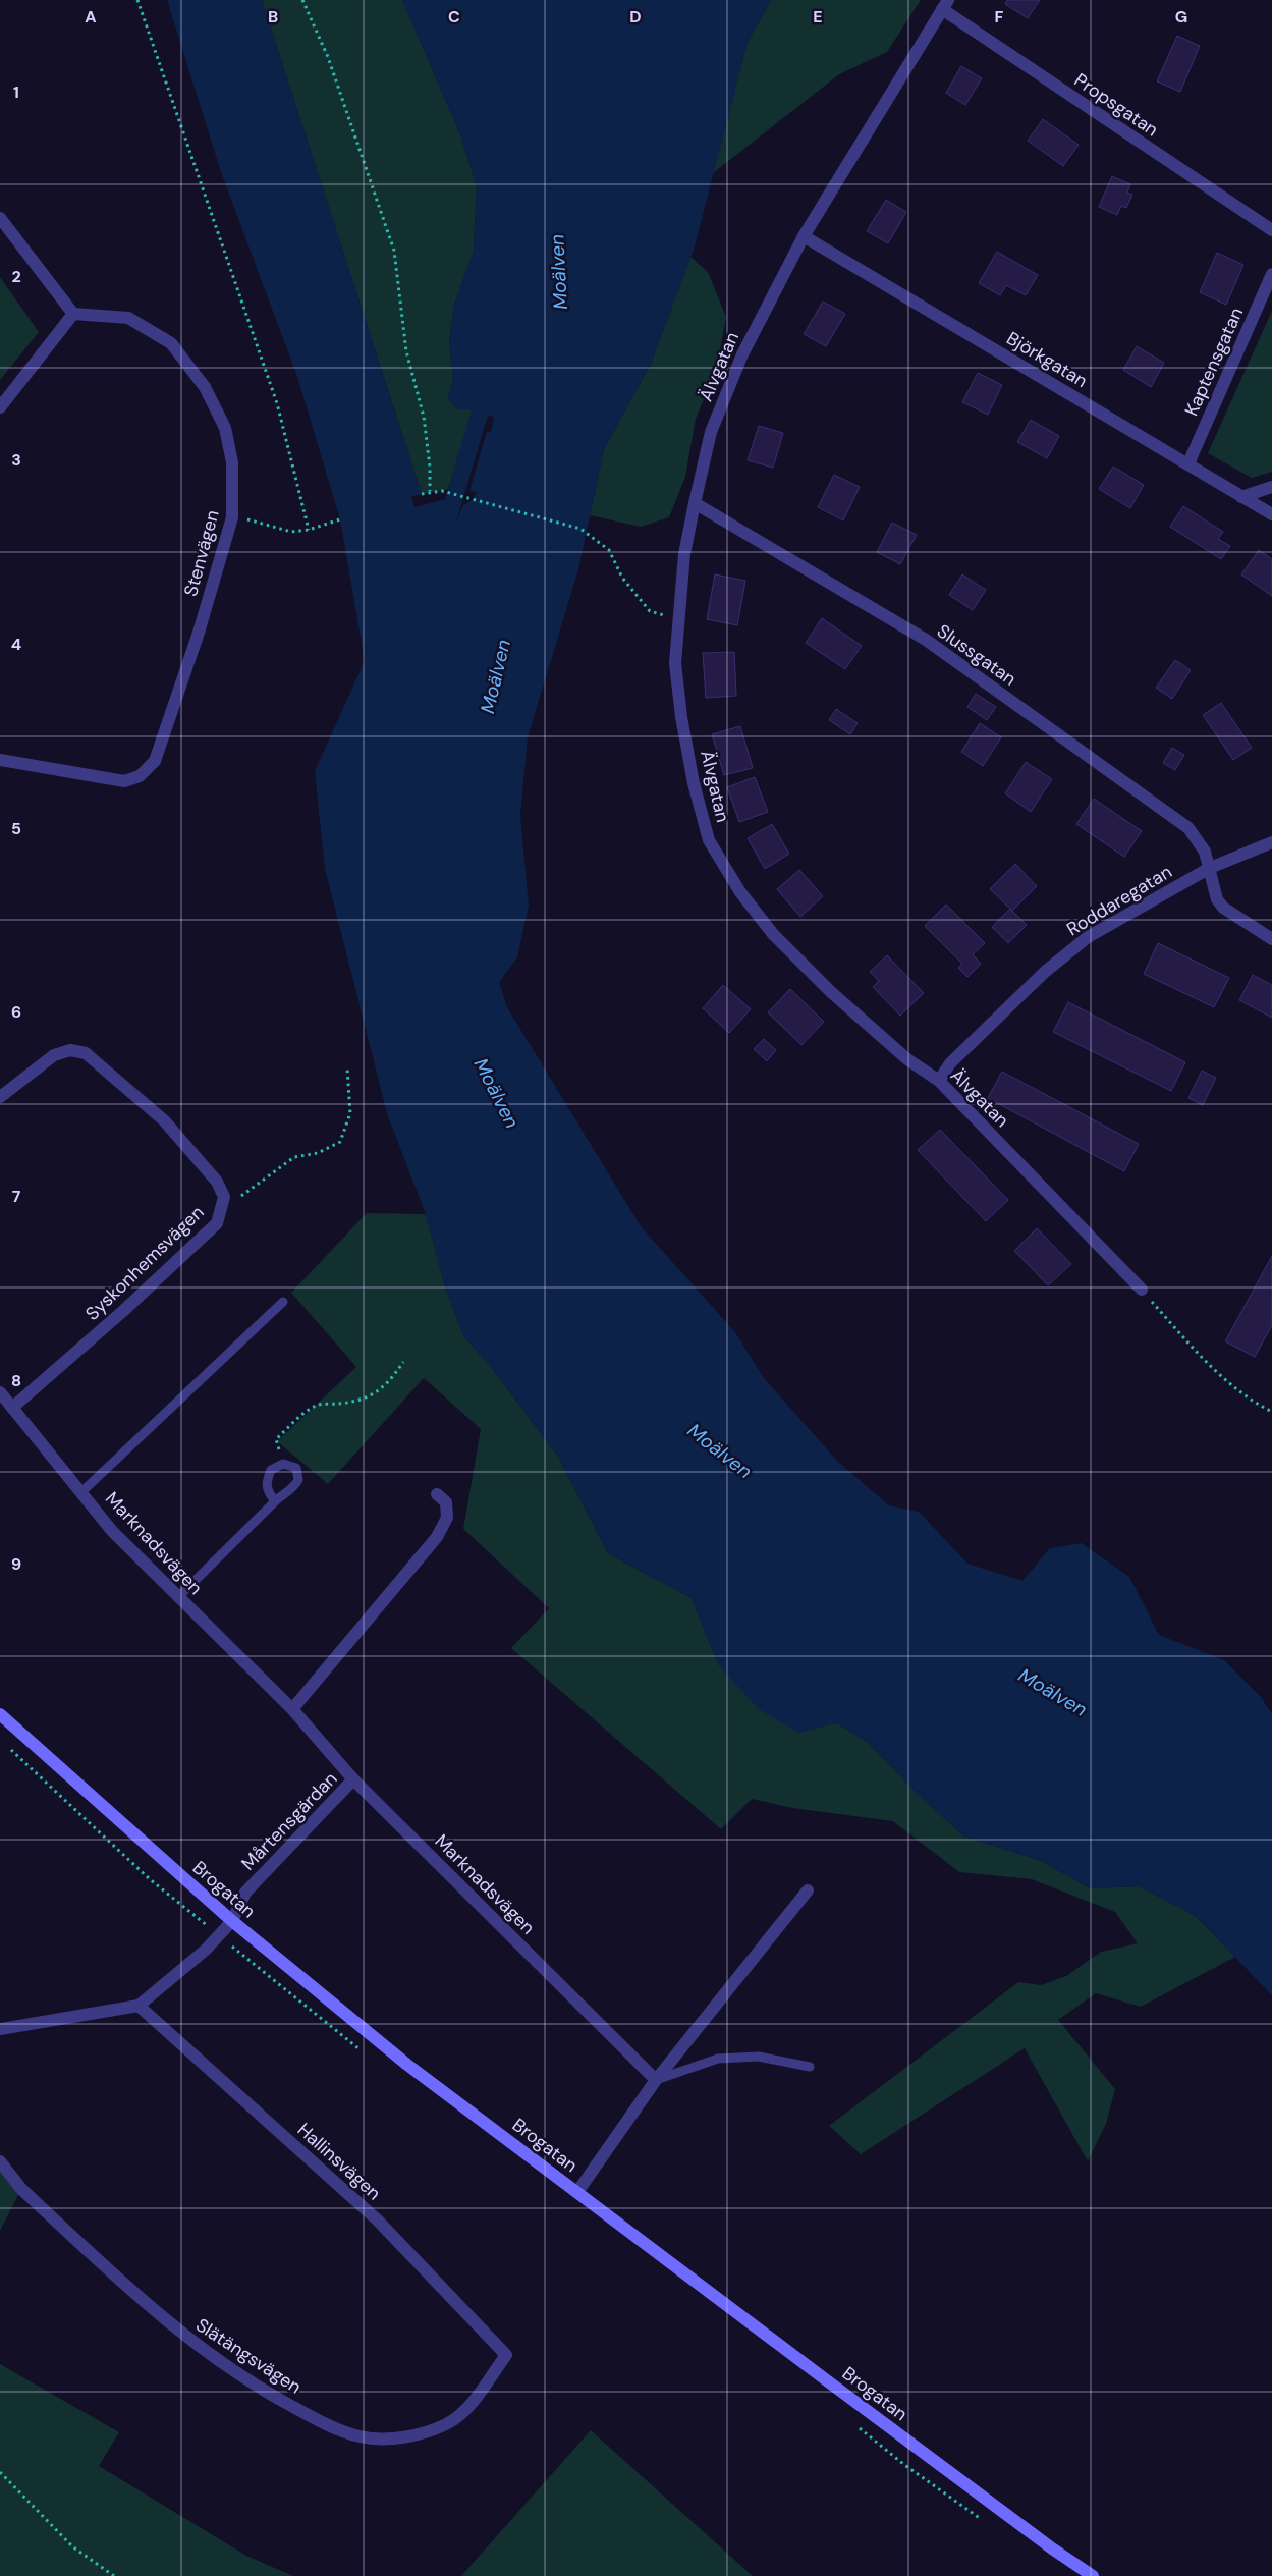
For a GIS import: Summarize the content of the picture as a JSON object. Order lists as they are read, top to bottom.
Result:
{
  "streets": {
    "main road": ["Brogatan"],
    "street": [
      "Propsgatan",
      "Björkgatan",
      "Kaptensgatan",
      "Älvgatan",
      "Stenvägen",
      "Slussgatan",
      "Roddaregatan",
      "Syskonhemsvägen",
      "Marknadsvägen",
      "Mårtensgärdan",
      "Hallinsvägen",
      "Slätängsvägen"
    ]
  },
  "crossings": [
    ["Propsgatan", "Älvgatan"],
    ["Björkgatan", "Kaptensgatan"],
    ["Björkgatan", "Älvgatan"],
    ["Älvgatan", "Slussgatan"],
    ["Älvgatan", "Roddaregatan"],
    ["Slussgatan", "Roddaregatan"],
    ["Syskonhemsvägen", "Marknadsvägen"],
    ["Marknadsvägen", "Mårtensgärdan"],
    ["Mårtensgärdan", "Brogatan"],
    ["Mårtensgärdan", "Hallinsvägen"],
    ["Hallinsvägen", "Slätängsvägen"]
  ],
  "water": ["Moälven"],
  "grid": {
    "columns": [
      "A",
      "B",
      "C",
      "D",
      "E",
      "F",
      "G"
    ],
    "rows": [
      "1",
      "2",
      "3",
      "4",
      "5",
      "6",
      "7",
      "8",
      "9"
    ]
  }
}
